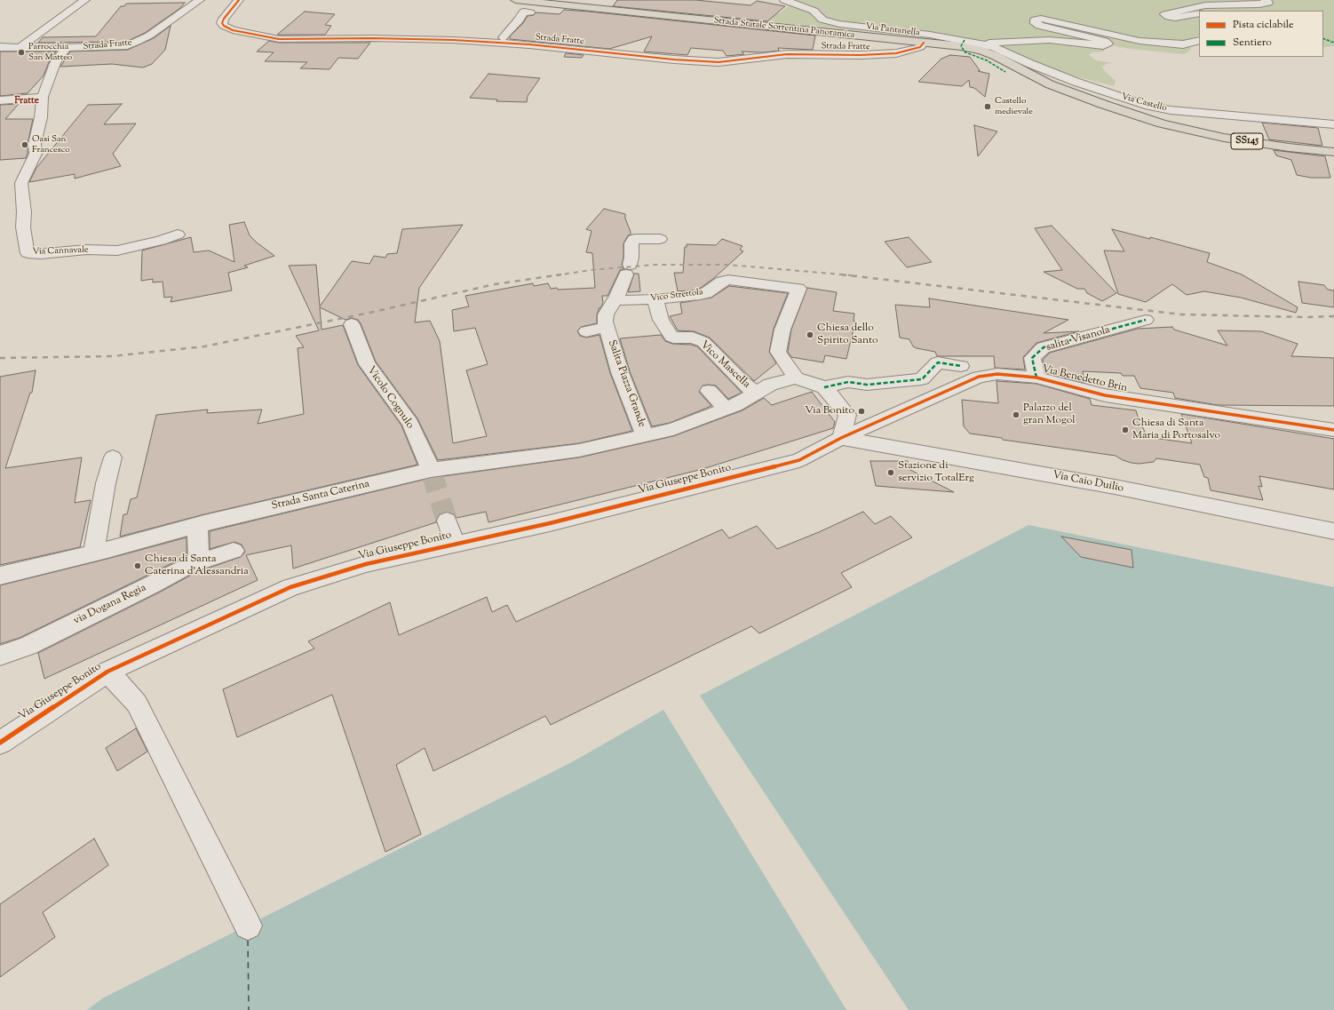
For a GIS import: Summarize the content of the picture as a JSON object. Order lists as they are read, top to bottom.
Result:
{
  "streets": {
    "main road": ["Strada Statale Sorrentina Panoramica", "SS145"],
    "street": [
      "Via Pantanella",
      "Strada Fratte",
      "Via Castello",
      "Via Cannavale",
      "Vico Strettola",
      "salita Visanola",
      "Vico Mascella",
      "Via Benedetto Brin",
      "Salita Piazza Grande",
      "Vicolo Cognulo",
      "Via Giuseppe Bonito",
      "Via Caio Duilio",
      "Strada Santa Caterina",
      "via Dogana Regia"
    ]
  },
  "crossings": [
    ["Strada Statale Sorrentina Panoramica", "Strada Fratte"],
    ["Via Pantanella", "Via Castello"],
    ["Strada Fratte", "Via Cannavale"],
    ["Vico Strettola", "Vico Mascella"],
    ["Vico Strettola", "Salita Piazza Grande"],
    ["Vico Strettola", "Strada Santa Caterina"],
    ["salita Visanola", "Via Benedetto Brin"],
    ["Vico Mascella", "Strada Santa Caterina"],
    ["Via Benedetto Brin", "Via Giuseppe Bonito"],
    ["Via Benedetto Brin", "Via Caio Duilio"],
    ["Salita Piazza Grande", "Strada Santa Caterina"],
    ["Vicolo Cognulo", "Strada Santa Caterina"],
    ["Via Giuseppe Bonito", "Via Caio Duilio"]
  ],
  "districts": ["Fratte"],
  "places": [
    "Parrocchia San Matteo",
    "Castello medievale",
    "Oasi San Francesco",
    "Chiesa dello Spirito Santo",
    "Via Bonito",
    "Palazzo del gran Mogol",
    "Chiesa di Santa Maria di Portosalvo",
    "Stazione di servizio TotalErg",
    "Chiesa di Santa Caterina d'Alessandria"
  ],
  "legend": ["Pista ciclabile", "Sentiero"]
}
